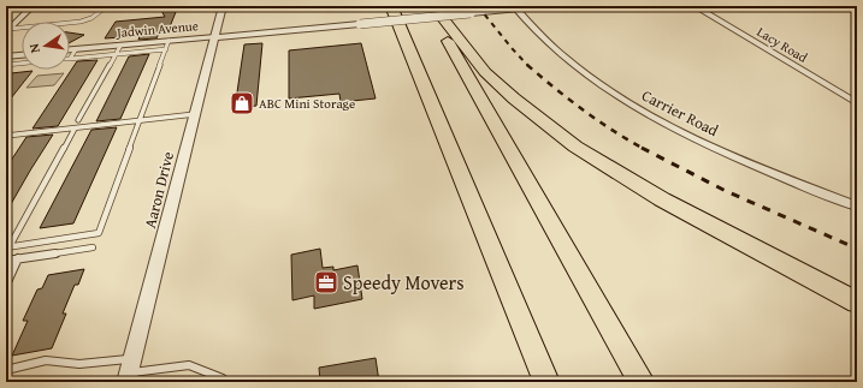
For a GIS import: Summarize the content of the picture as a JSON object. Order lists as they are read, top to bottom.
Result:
{
  "streets": {
    "street": [
      "Jadwin Avenue",
      "Lacy Road",
      "Carrier Road",
      "Aaron Drive"
    ]
  },
  "crossings": [
    ["Jadwin Avenue", "Carrier Road"],
    ["Jadwin Avenue", "Aaron Drive"]
  ],
  "places": {
    "shop": ["ABC Mini Storage"],
    "office": ["Speedy Movers"]
  },
  "north": "left"
}
